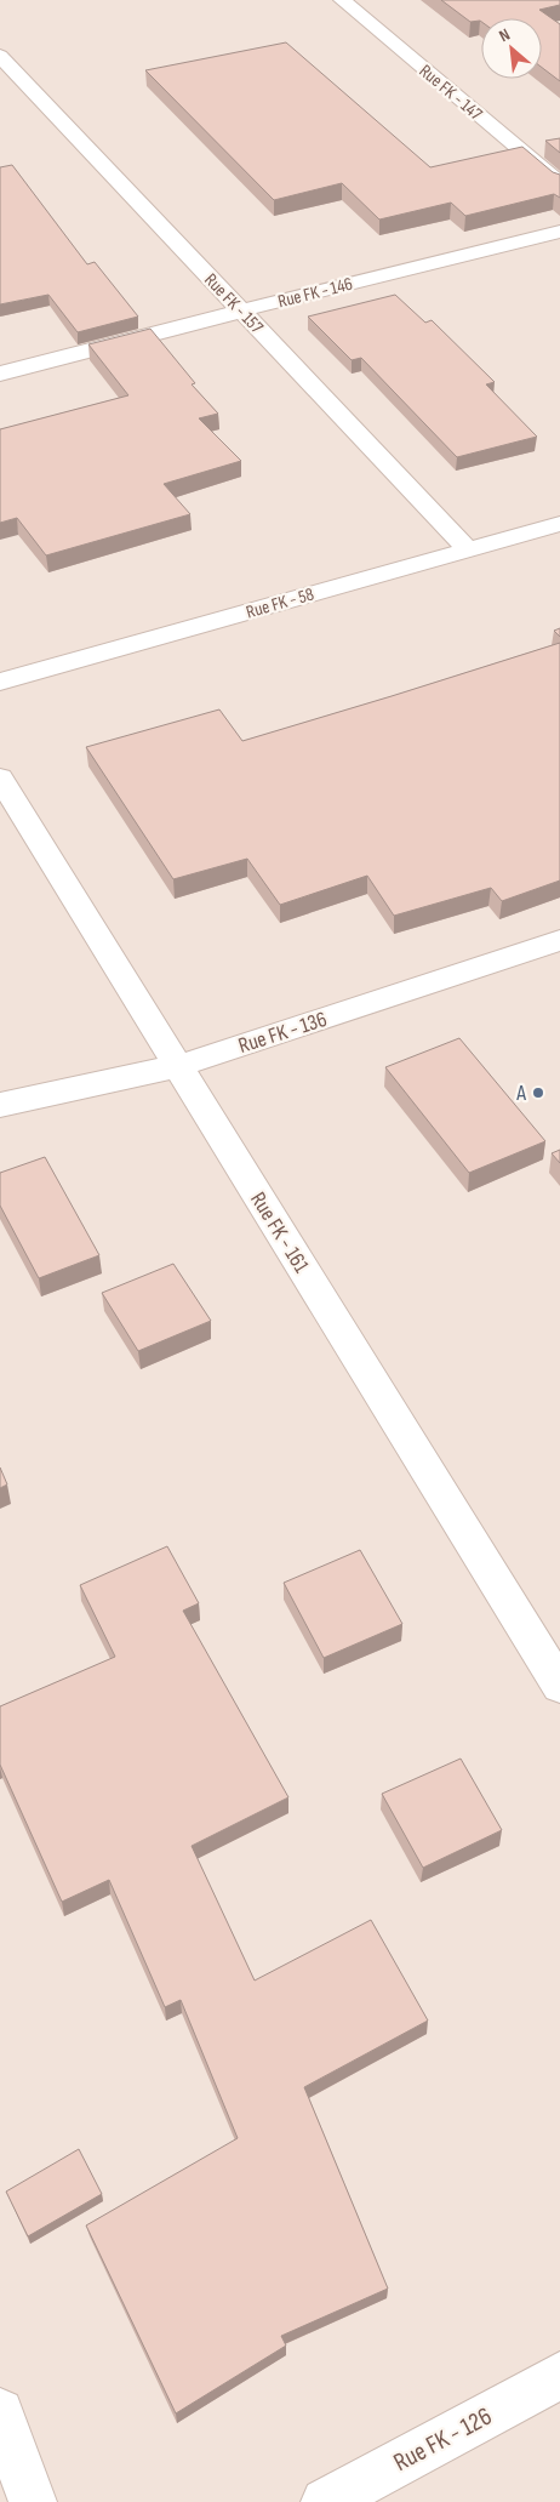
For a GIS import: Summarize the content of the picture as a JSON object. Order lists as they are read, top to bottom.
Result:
{
  "streets": {
    "street": [
      "Rue FK - 147",
      "Rue FK - 146",
      "Rue FK - 157",
      "Rue FK - 58",
      "Rue FK - 136",
      "Rue FK - 161",
      "Rue FK - 126"
    ]
  },
  "crossings": [
    ["Rue FK - 146", "Rue FK - 157"],
    ["Rue FK - 157", "Rue FK - 58"],
    ["Rue FK - 136", "Rue FK - 161"]
  ],
  "places": ["A"],
  "north": "top left"
}
